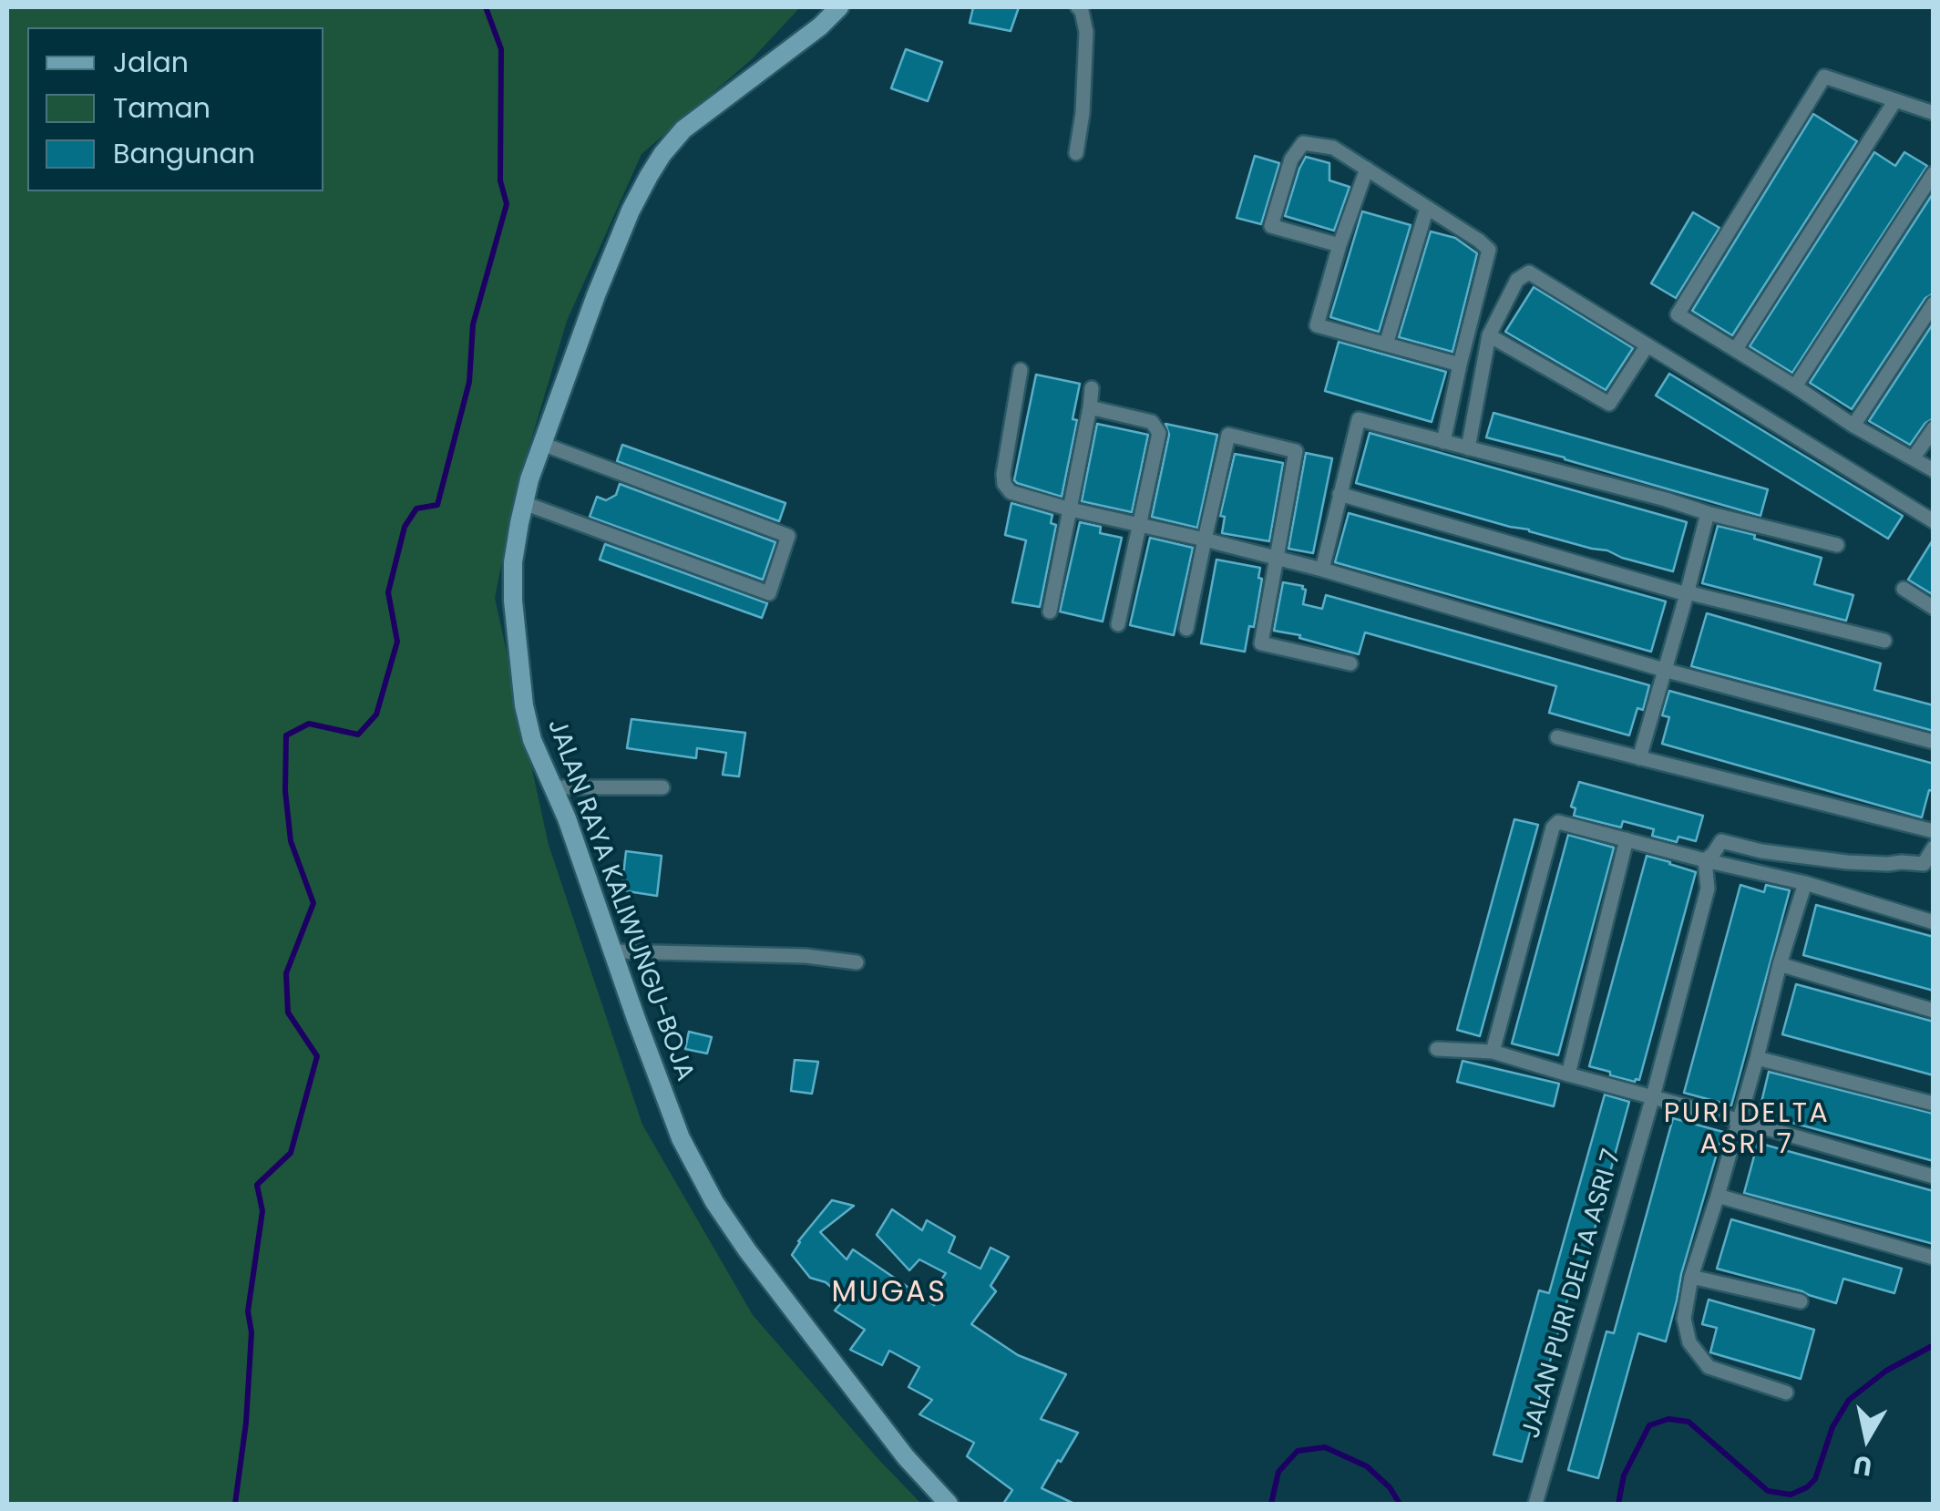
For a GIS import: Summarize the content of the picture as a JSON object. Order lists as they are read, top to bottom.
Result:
{
  "streets": {
    "main road": ["JALAN RAYA KALIWUNGU-BOJA"],
    "street": ["JALAN PURI DELTA ASRI 7"]
  },
  "districts": ["PURI DELTA ASRI 7", "MUGAS"],
  "legend": ["Jalan", "Taman", "Bangunan"],
  "north": "bottom"
}
